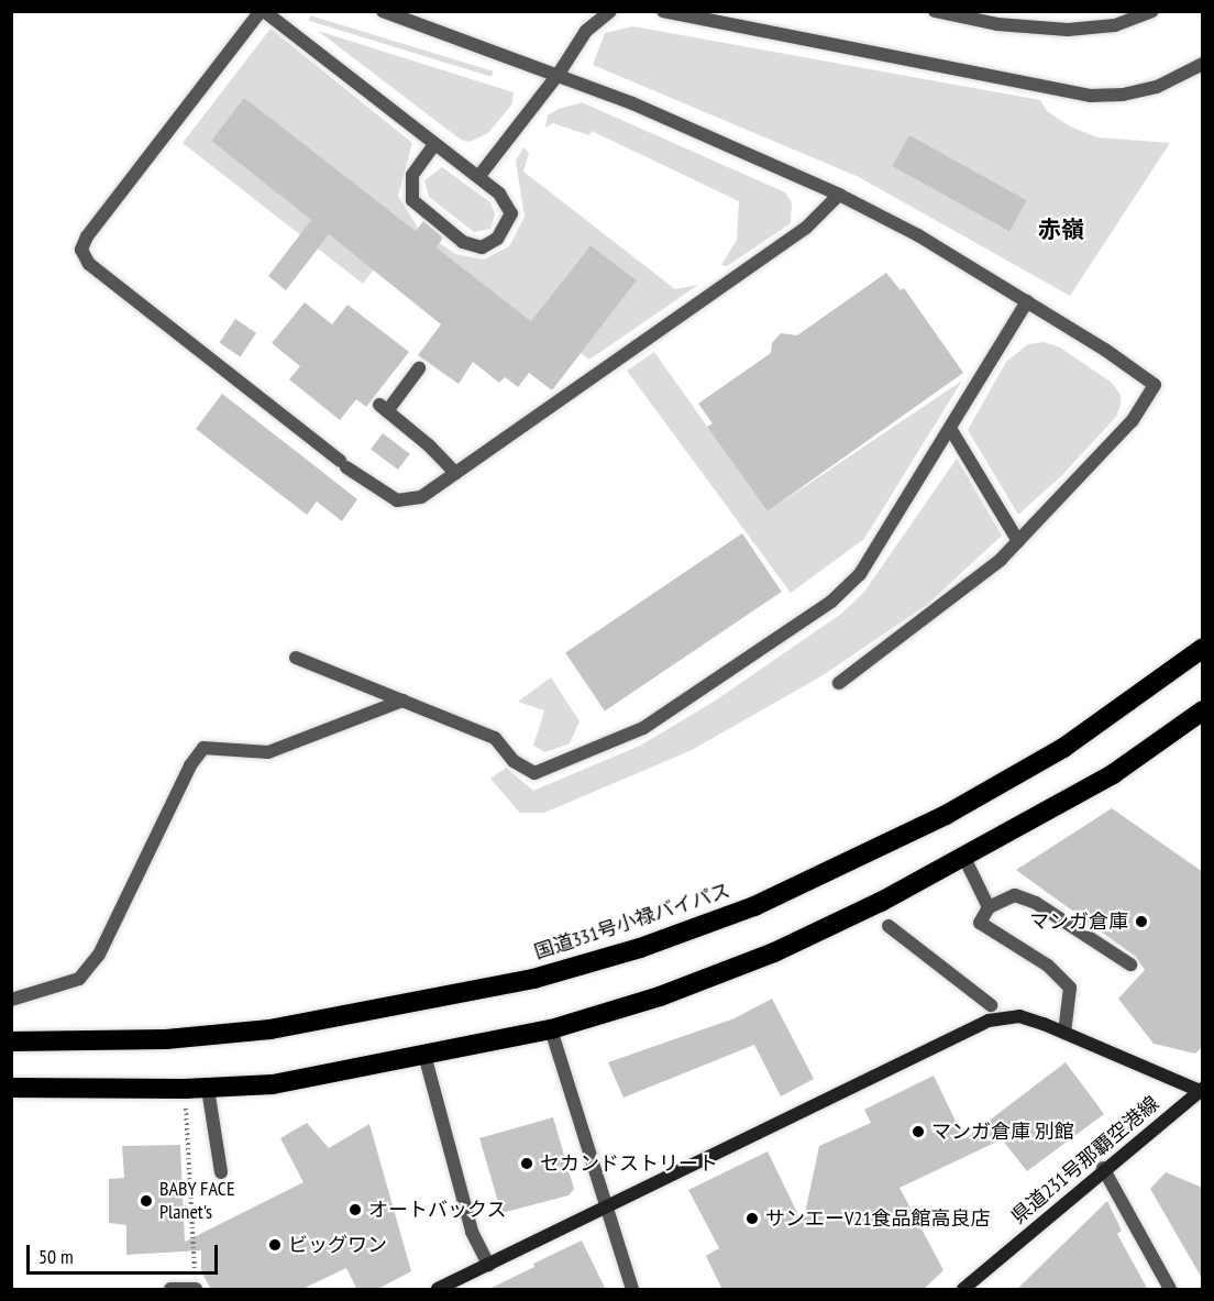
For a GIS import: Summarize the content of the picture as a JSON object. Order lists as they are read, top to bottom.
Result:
{
  "streets": {
    "highway": ["国道331号小禄バイパス"],
    "street": ["県道231号那覇空港線"]
  },
  "districts": ["赤嶺"],
  "places": [
    "マンガ倉庫",
    "マンガ倉庫 別館",
    "セカンドストリート",
    "BABY FACE Planet's",
    "オートバックス",
    "サンエーV21食品館高良店",
    "ビッグワン"
  ],
  "scale_bar": "50 m"
}
